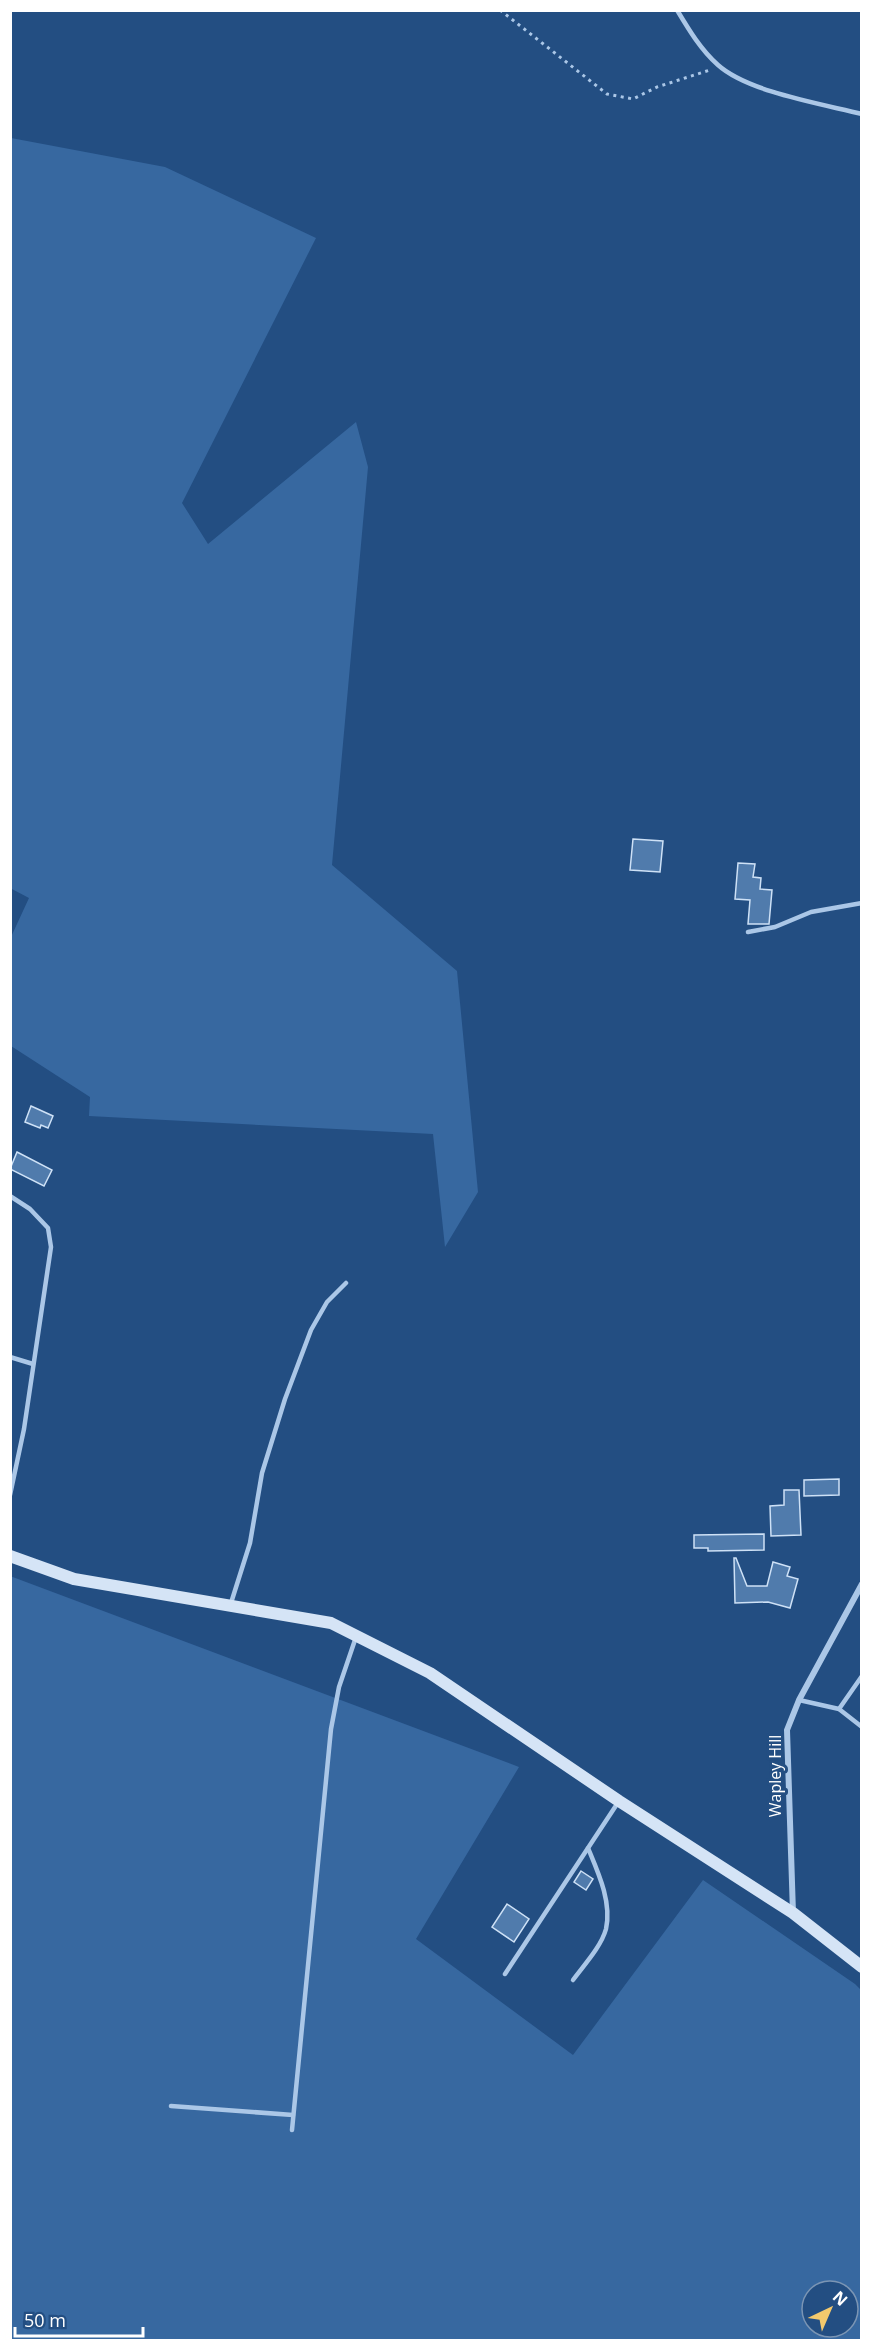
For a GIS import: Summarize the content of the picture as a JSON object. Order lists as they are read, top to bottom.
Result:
{
  "streets": {
    "street": ["Wapley Hill"]
  },
  "scale_bar": "50 m",
  "north": "top right"
}
